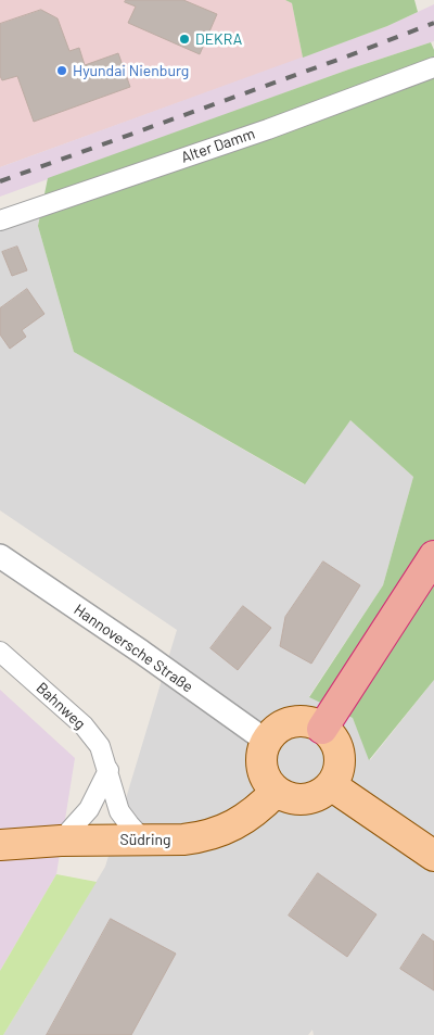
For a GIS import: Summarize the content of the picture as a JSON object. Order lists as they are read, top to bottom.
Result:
{
  "streets": {
    "main road": ["Südring"],
    "street": ["Alter Damm", "Hannoversche Straße", "Bahnweg"]
  },
  "crossings": [
    ["Hannoversche Straße", "Südring"],
    ["Bahnweg", "Südring"]
  ],
  "places": ["DEKRA", "Hyundai Nienburg"]
}
